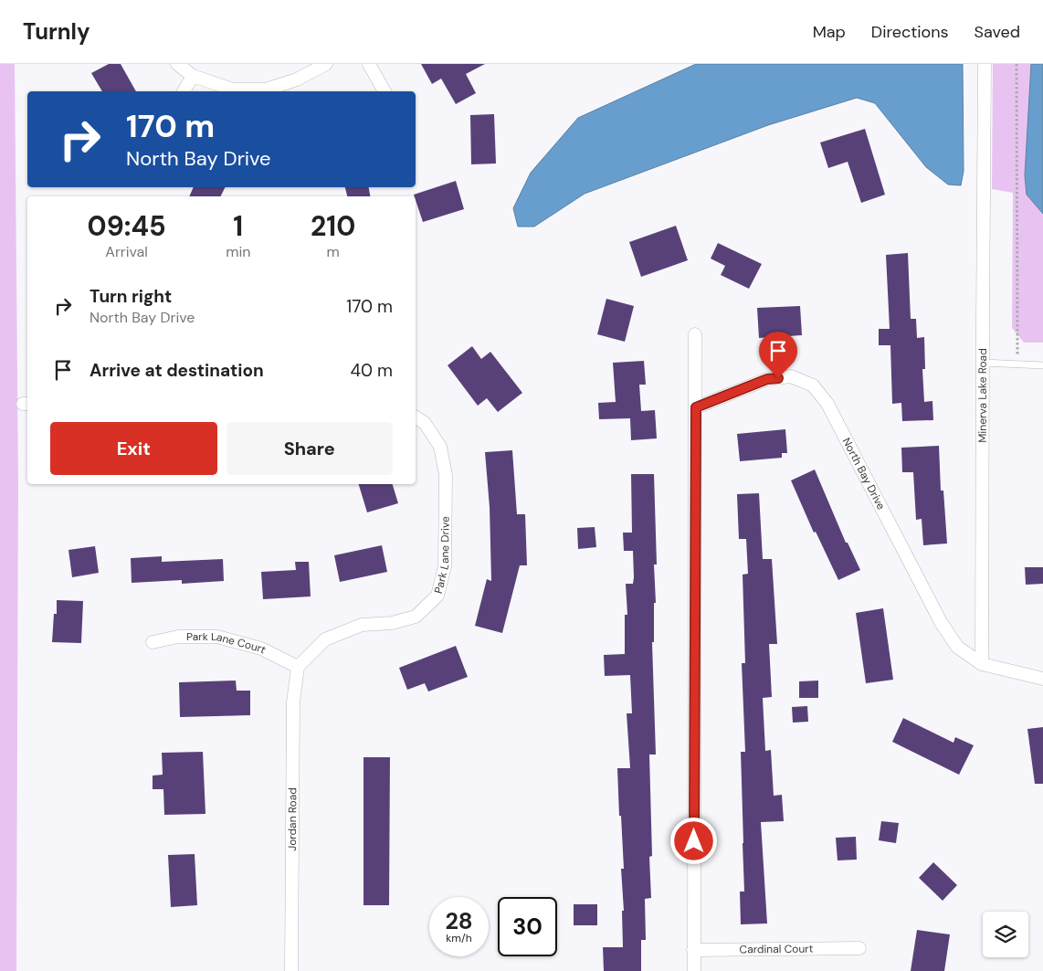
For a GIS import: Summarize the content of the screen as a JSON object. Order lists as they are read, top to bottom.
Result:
{
  "streets": {
    "street": [
      "Minerva Lake Road",
      "North Bay Drive",
      "Park Lane Drive",
      "Park Lane Court",
      "Jordan Road",
      "Cardinal Court"
    ]
  },
  "crossings": [
    ["Minerva Lake Road", "North Bay Drive"],
    ["Park Lane Drive", "Park Lane Court"],
    ["Park Lane Drive", "Jordan Road"],
    ["Park Lane Court", "Jordan Road"]
  ],
  "page": {
    "header": "Turnly",
    "nav": ["Map", "Directions", "Saved"],
    "turn": ["170 m", "North Bay Drive"],
    "eta": [
      "09:45",
      "Arrival",
      "1",
      "min",
      "210",
      "m"
    ],
    "list": [
      {
        "name": "Turn right",
        "note": "North Bay Drive",
        "value": "170 m"
      },
      {
        "name": "Arrive at destination",
        "value": "40 m"
      }
    ],
    "buttons": ["Exit", "Share"],
    "speed": "28 km/h",
    "limit": "30"
  }
}
